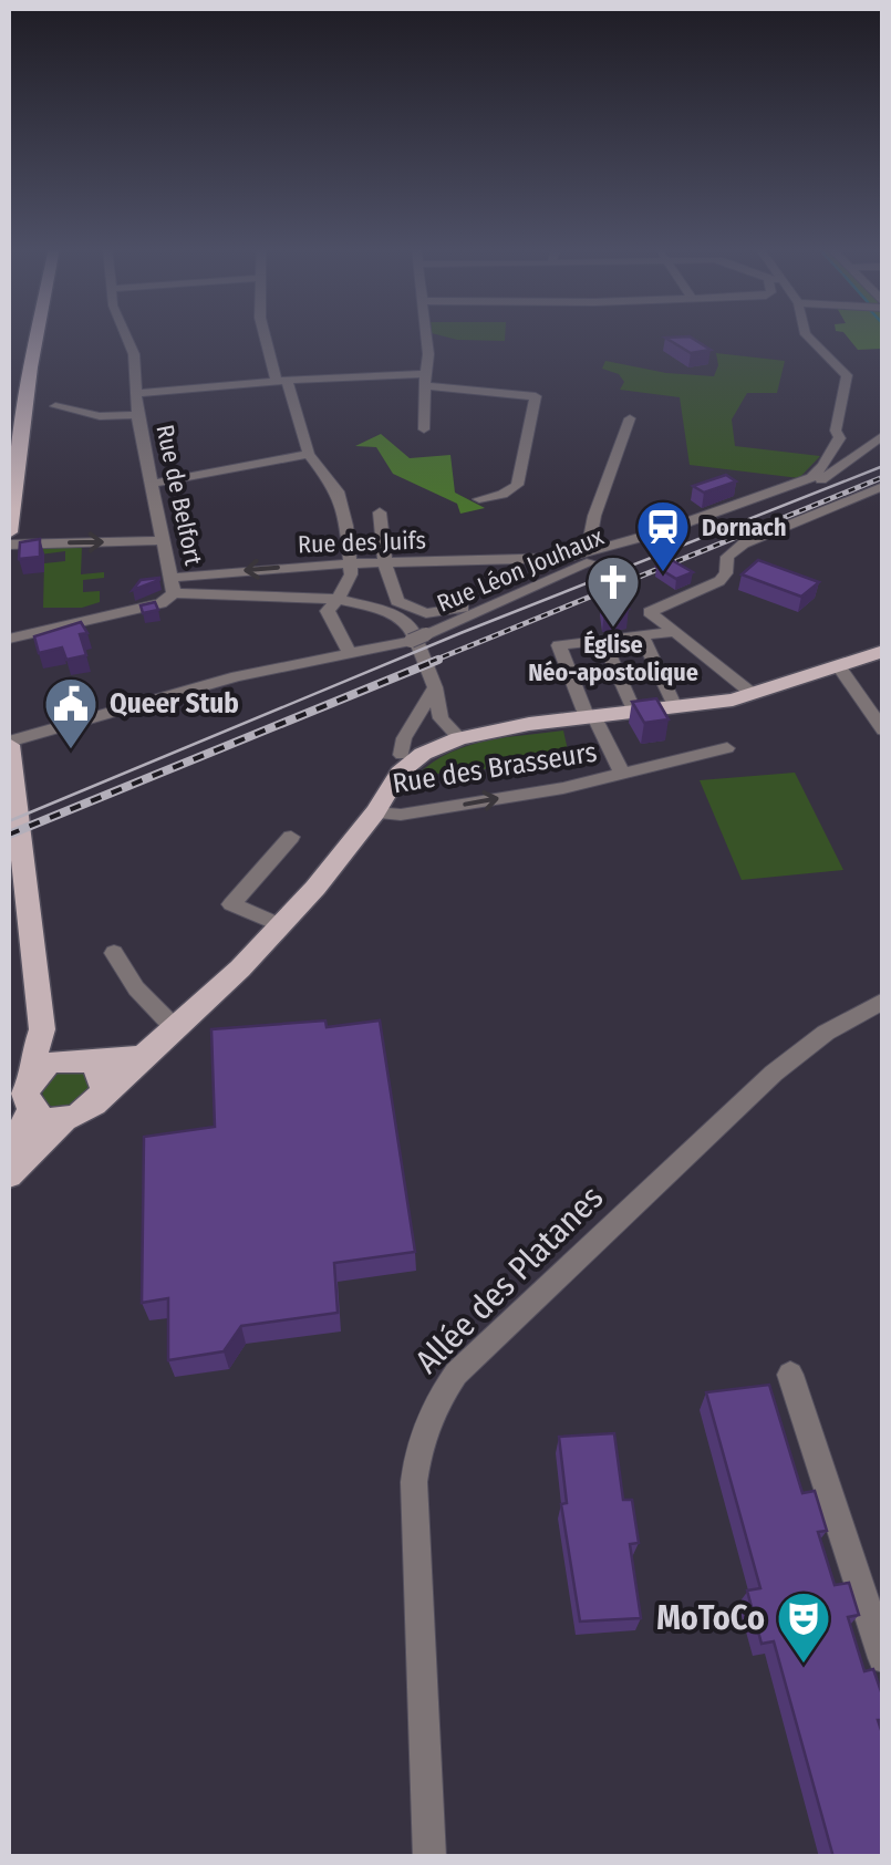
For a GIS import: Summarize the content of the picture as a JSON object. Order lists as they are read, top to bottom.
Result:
{
  "streets": {
    "street": [
      "Rue de Belfort",
      "Rue des Juifs",
      "Rue Léon Jouhaux",
      "Rue des Brasseurs",
      "Allée des Platanes"
    ]
  },
  "crossings": [
    ["Rue de Belfort", "Rue des Juifs"]
  ],
  "one_way": ["Rue des Brasseurs"],
  "places": {
    "station": ["Dornach"],
    "church": ["Église Néo-apostolique"],
    "public building": ["Queer Stub"],
    "theatre": ["MoToCo"]
  }
}
